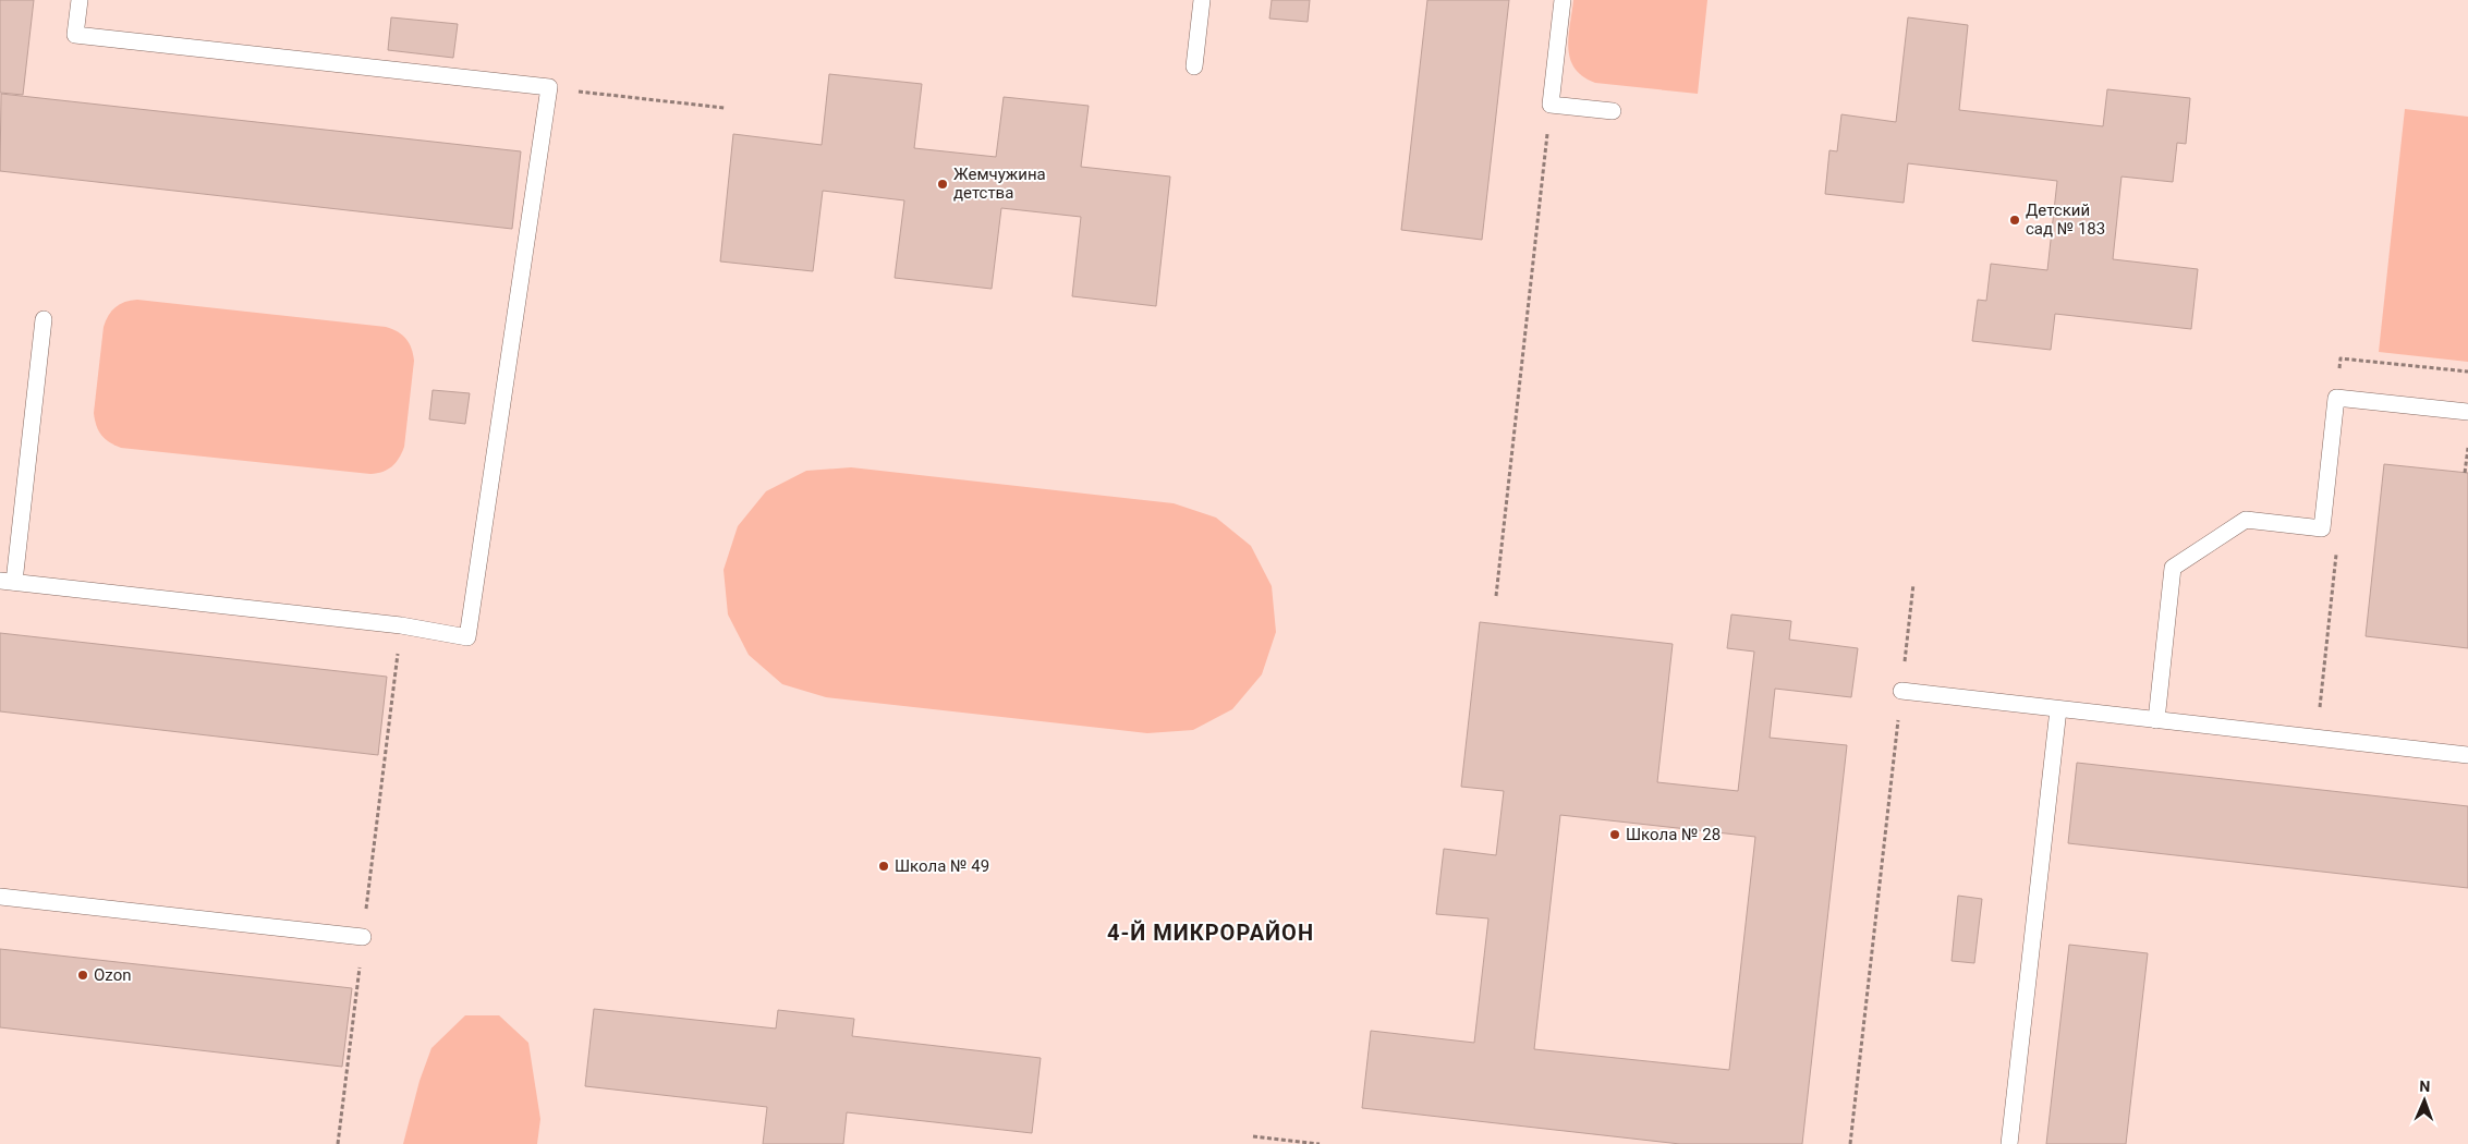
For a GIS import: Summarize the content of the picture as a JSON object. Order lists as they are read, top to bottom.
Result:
{
  "districts": ["4-Й МИКРОРАЙОН"],
  "places": [
    "Жемчужина детства",
    "Детский сад № 183",
    "Школа № 28",
    "Школа № 49",
    "Ozon"
  ],
  "north": "top"
}
